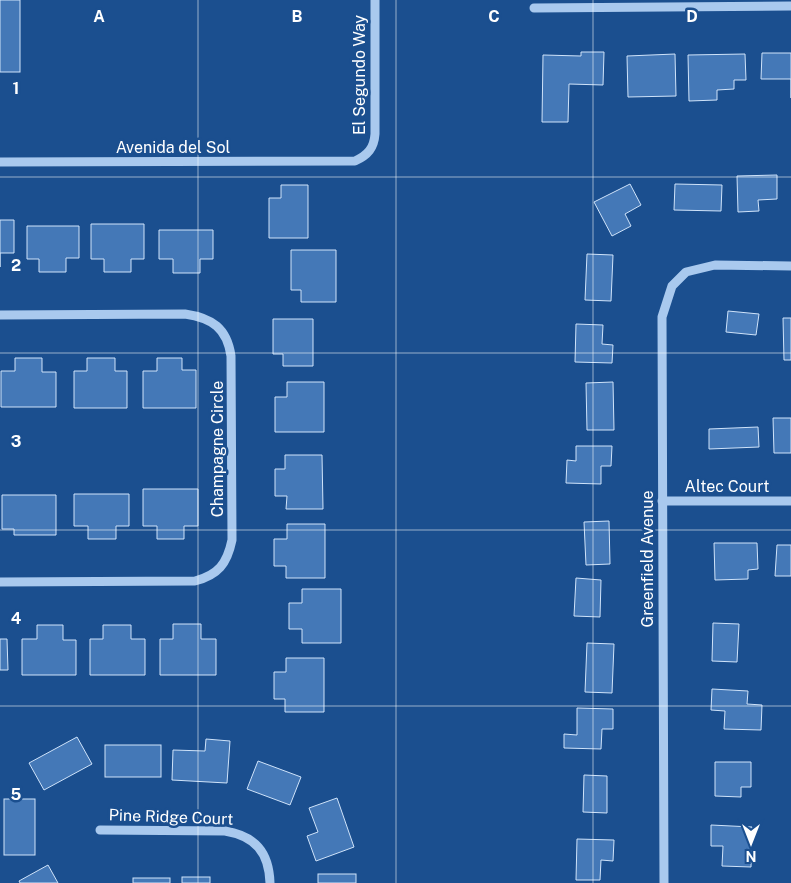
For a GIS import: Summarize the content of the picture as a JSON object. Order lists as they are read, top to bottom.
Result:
{
  "streets": {
    "street": [
      "El Segundo Way",
      "Avenida del Sol",
      "Champagne Circle",
      "Altec Court",
      "Greenfield Avenue",
      "Pine Ridge Court"
    ]
  },
  "crossings": [
    ["El Segundo Way", "Avenida del Sol"],
    ["Altec Court", "Greenfield Avenue"]
  ],
  "north": "bottom",
  "grid": {
    "columns": [
      "A",
      "B",
      "C",
      "D"
    ],
    "rows": [
      "1",
      "2",
      "3",
      "4",
      "5"
    ]
  }
}
